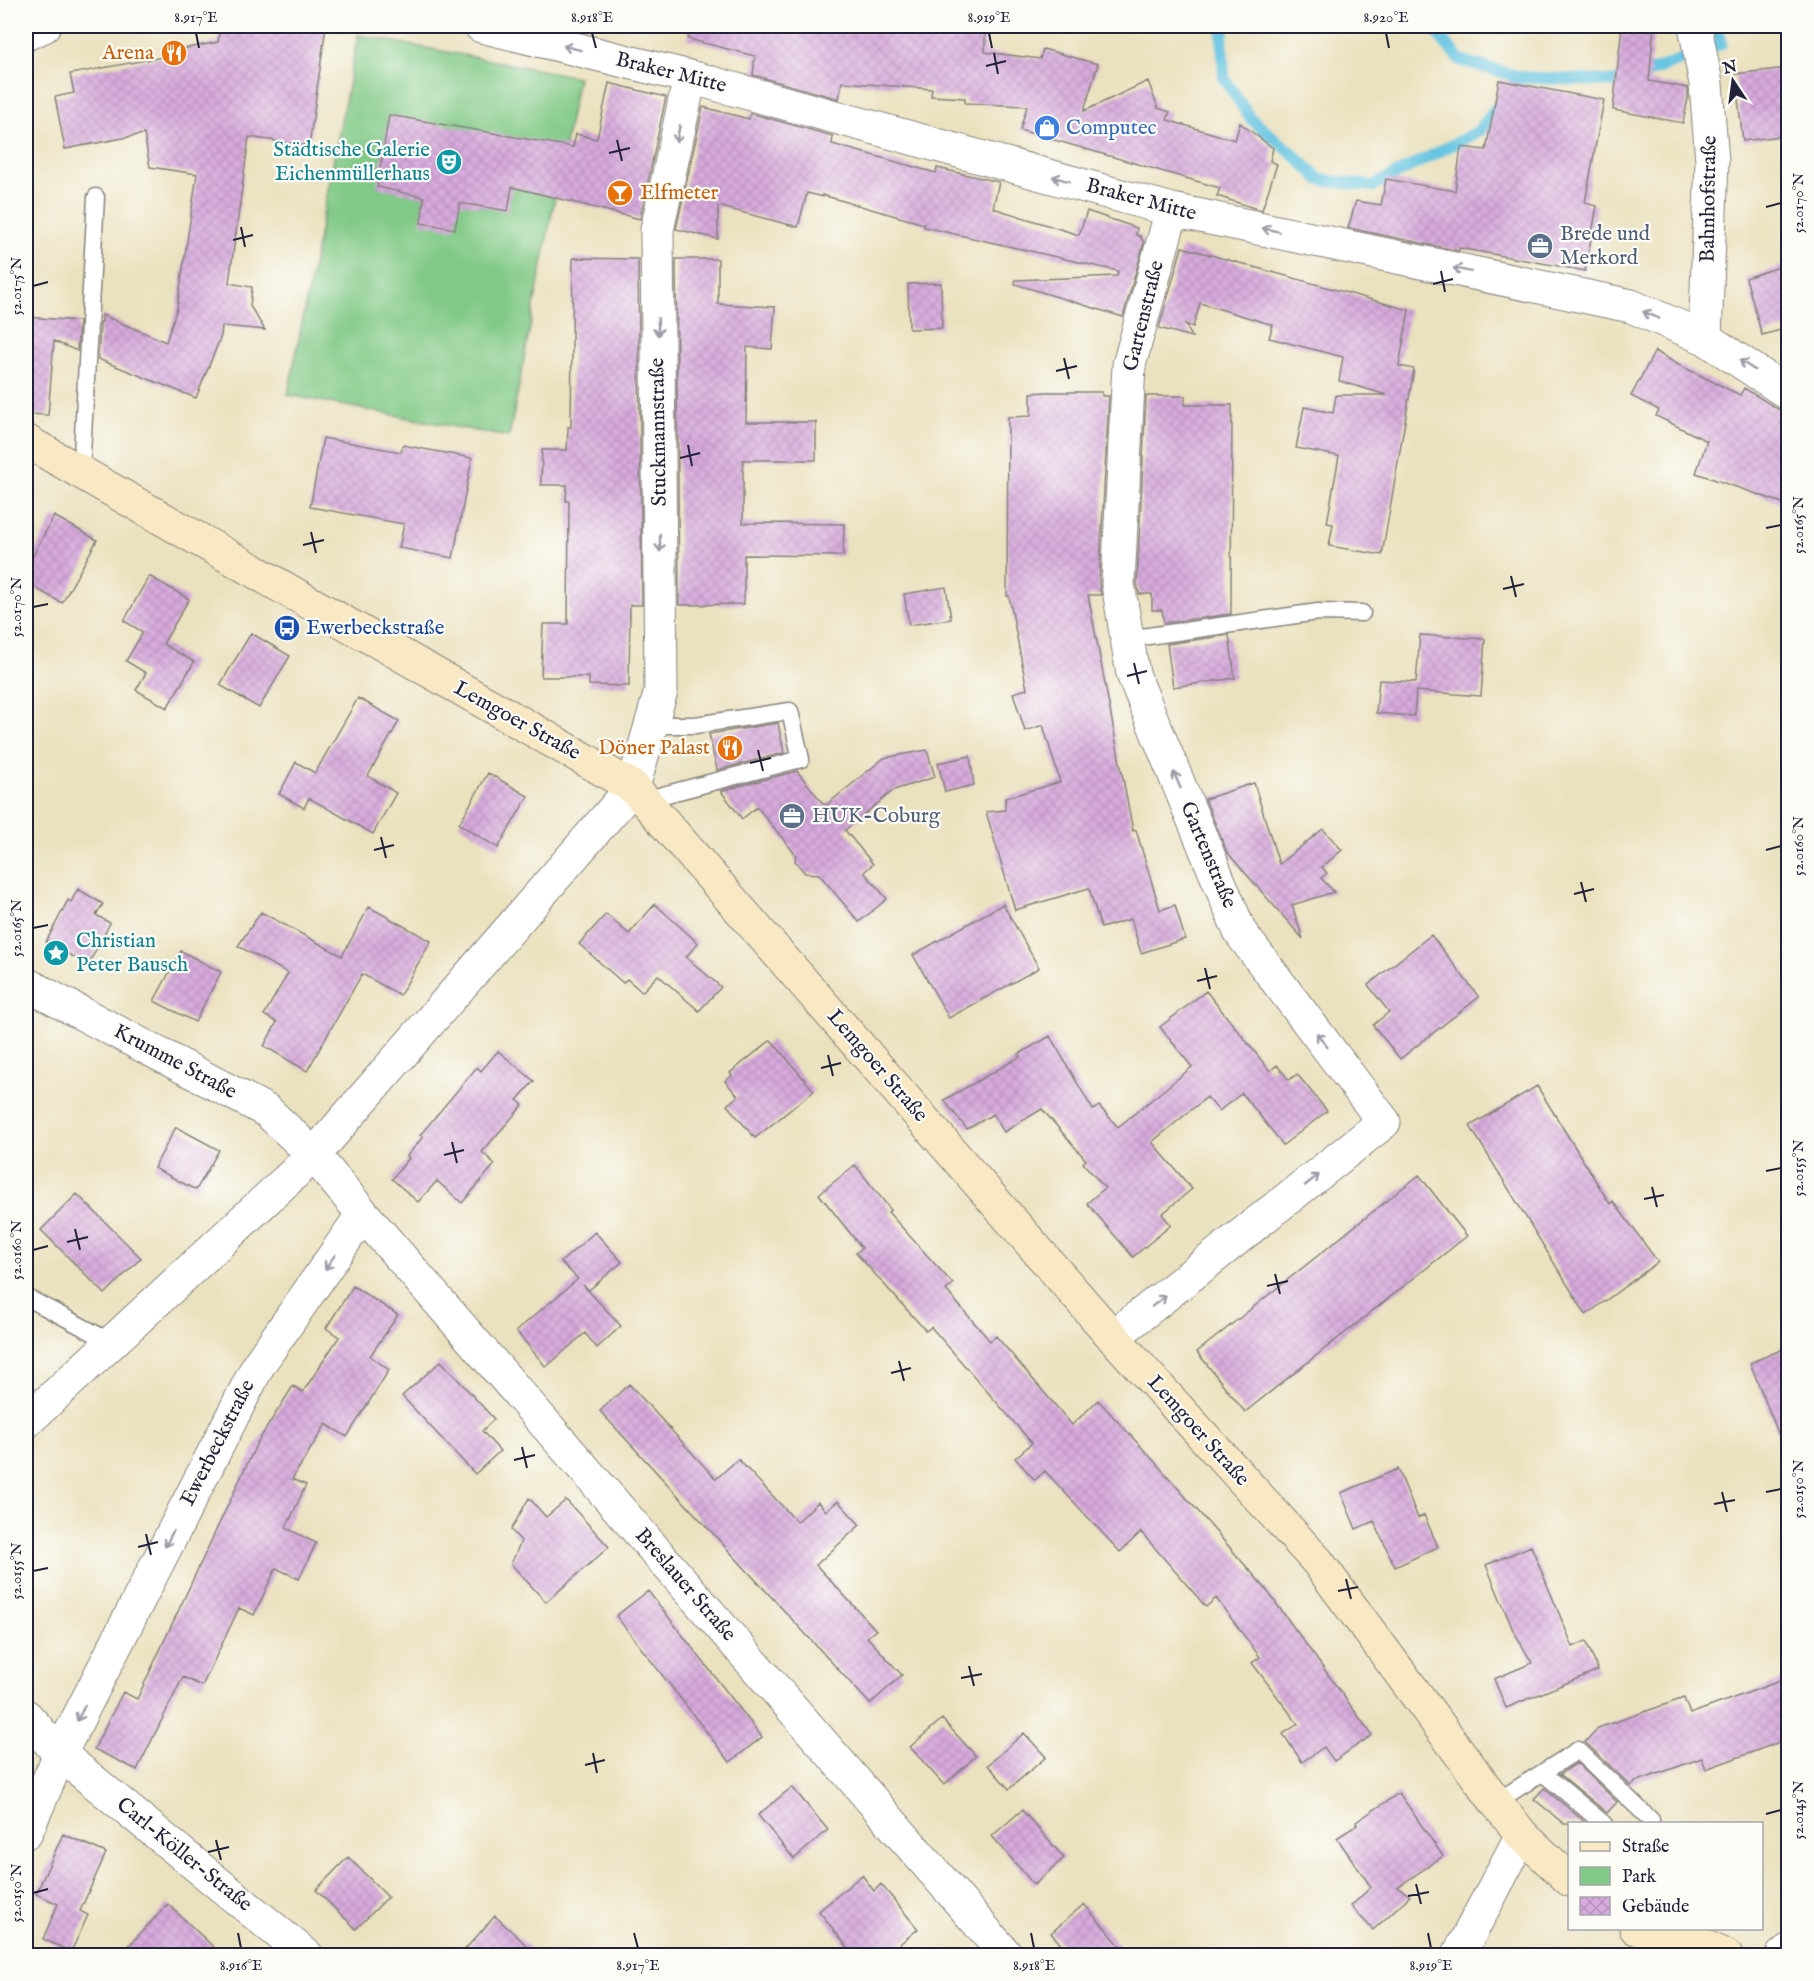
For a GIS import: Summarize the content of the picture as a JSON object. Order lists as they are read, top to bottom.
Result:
{
  "streets": {
    "main road": ["Lemgoer Straße"],
    "street": [
      "Braker Mitte",
      "Bahnhofstraße",
      "Gartenstraße",
      "Stuckmannstraße",
      "Krumme Straße",
      "Ewerbeckstraße",
      "Breslauer Straße",
      "Carl-Köller-Straße"
    ]
  },
  "crossings": [
    ["Braker Mitte", "Bahnhofstraße"],
    ["Braker Mitte", "Gartenstraße"],
    ["Braker Mitte", "Stuckmannstraße"],
    ["Gartenstraße", "Lemgoer Straße"],
    ["Stuckmannstraße", "Lemgoer Straße"],
    ["Ewerbeckstraße", "Breslauer Straße"],
    ["Ewerbeckstraße", "Carl-Köller-Straße"]
  ],
  "one_way": ["Braker Mitte", "Stuckmannstraße"],
  "places": {
    "restaurant": ["Arena", "Döner Palast"],
    "shop": ["Computec"],
    "theatre": ["Städtische Galerie Eichenmüllerhaus"],
    "bar": ["Elfmeter"],
    "office": ["Brede und Merkord", "HUK-Coburg"],
    "bus stop": ["Ewerbeckstraße"],
    "place": ["Christian Peter Bausch"]
  },
  "legend": ["Straße", "Park", "Gebäude"],
  "north": "top",
  "coordinates": [
    "8.917°E",
    "8.918°E",
    "8.919°E",
    "8.920°E",
    "52.0170°N",
    "52.0175°N",
    "52.0165°N",
    "52.0160°N",
    "52.0155°N",
    "52.0150°N",
    "52.0145°N",
    "8.916°E"
  ]
}
